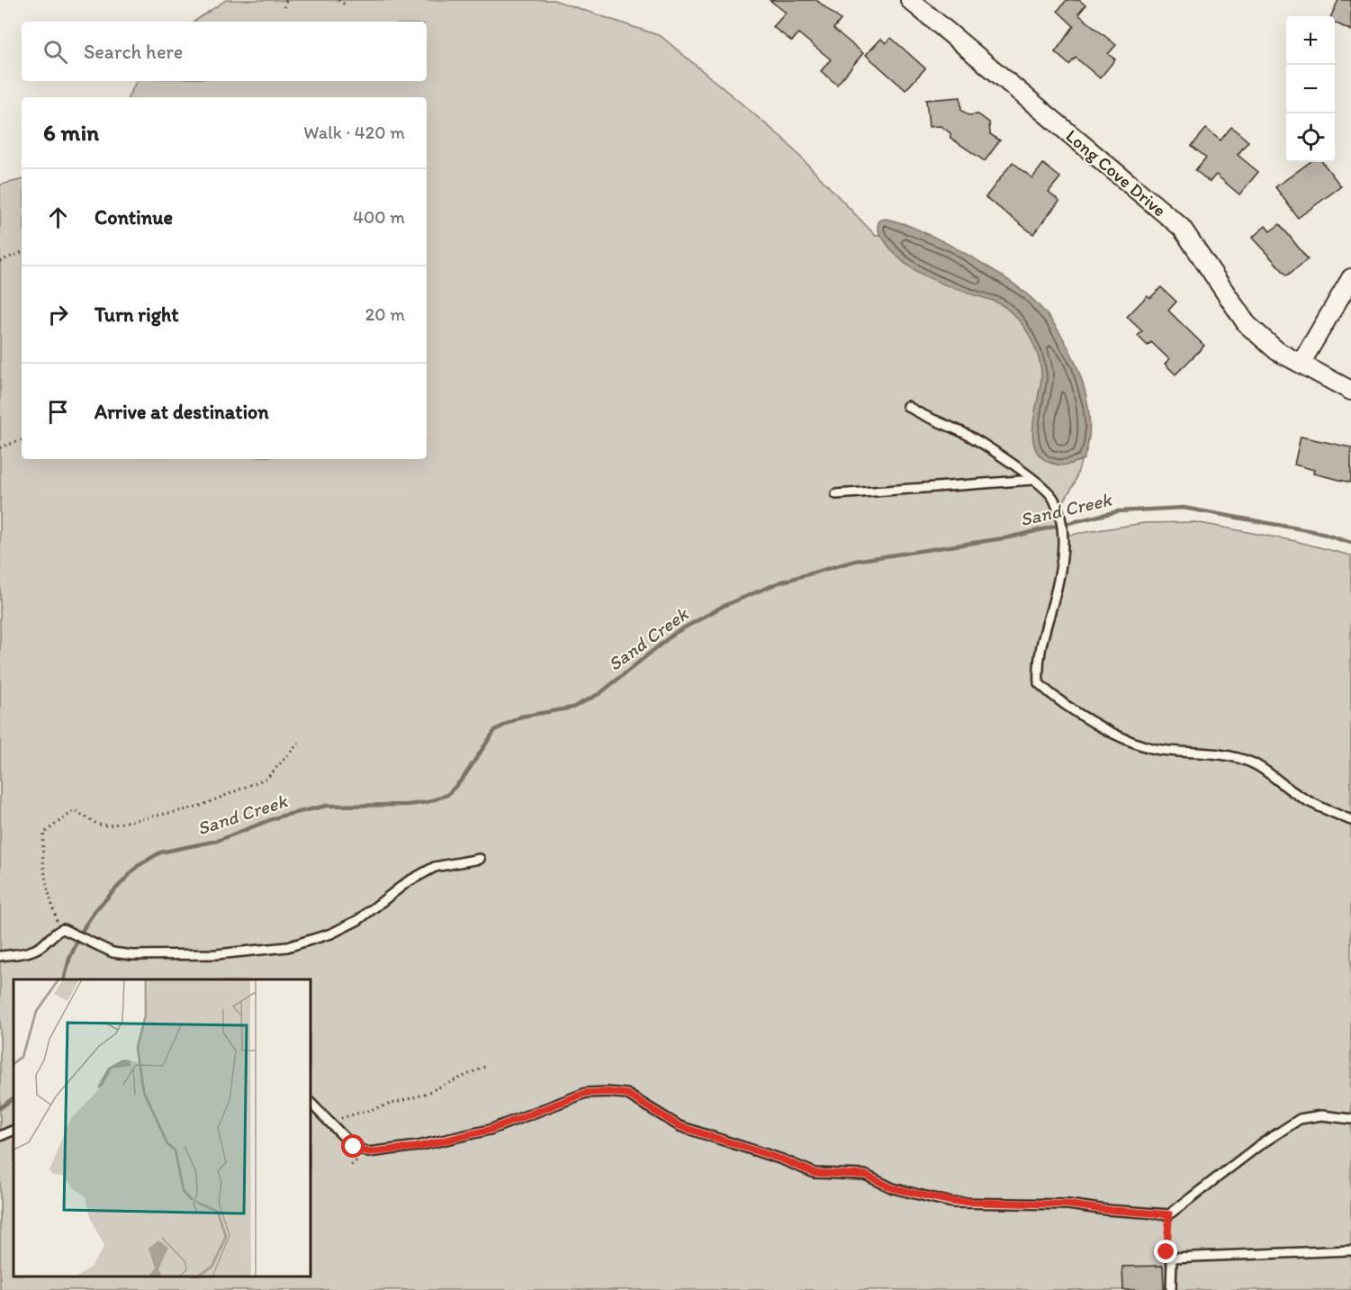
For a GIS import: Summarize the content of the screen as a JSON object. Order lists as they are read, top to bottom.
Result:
{
  "streets": {
    "street": ["Long Cove Drive"]
  },
  "water": ["Sand Creek"],
  "page": {
    "map_buttons": ["+", "−"],
    "search": "Search here",
    "heading": ["6 min", "Walk · 420 m"],
    "list": [
      ["Continue", "400 m"],
      ["Turn right", "20 m"],
      "Arrive at destination"
    ]
  }
}
